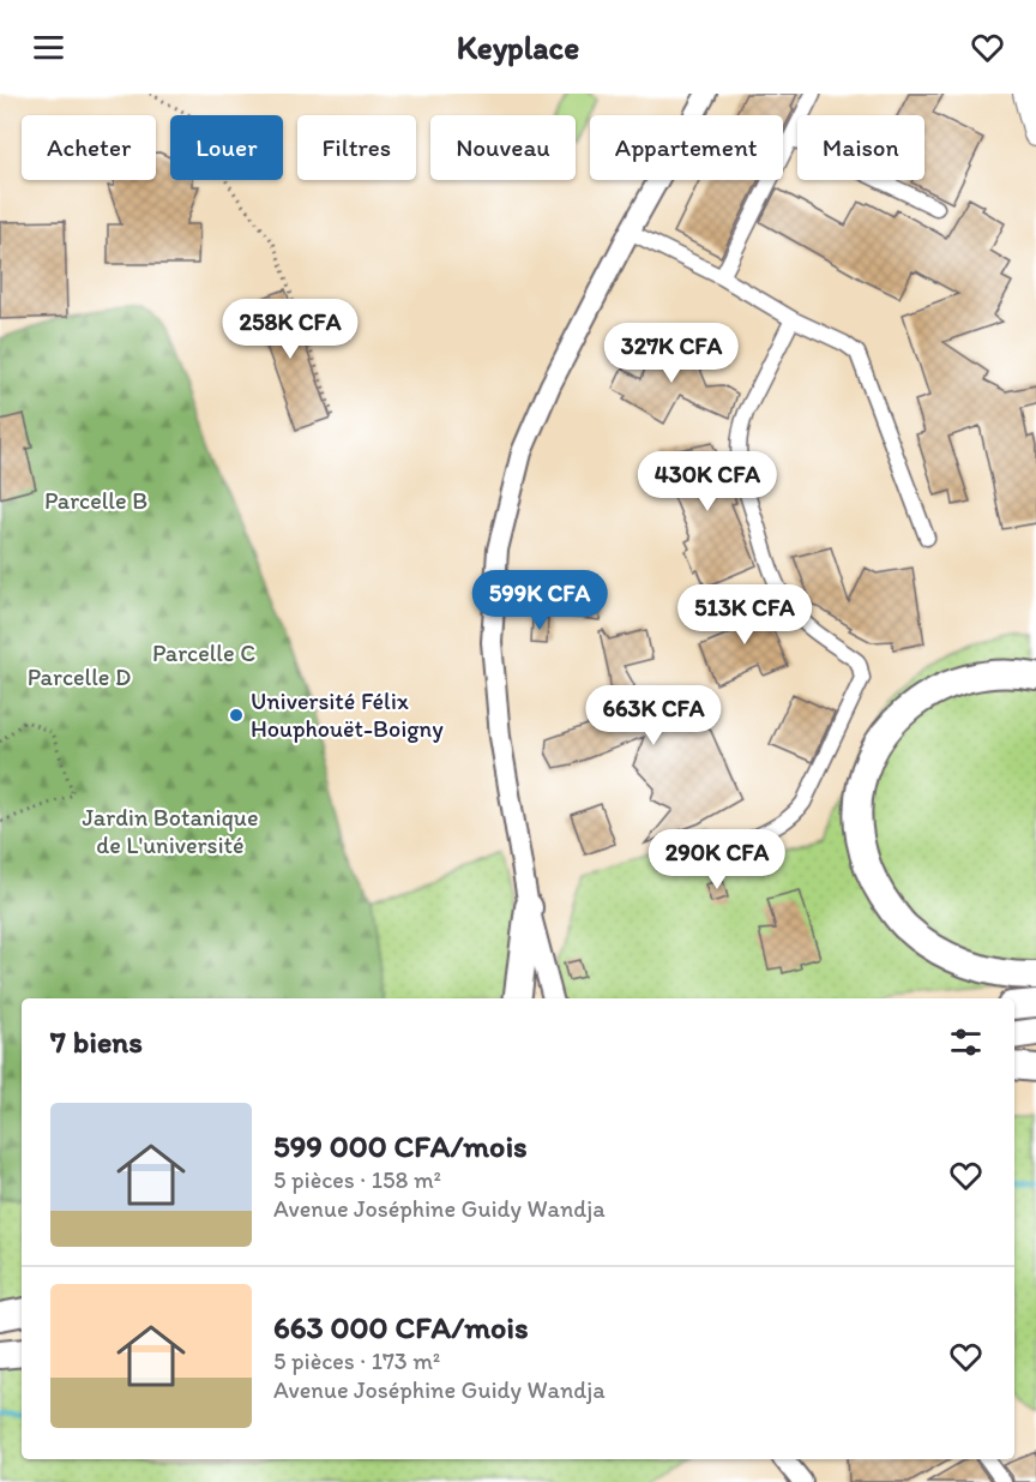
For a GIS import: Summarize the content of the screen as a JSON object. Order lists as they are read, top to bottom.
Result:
{
  "parks": [
    "Parcelle B",
    "Parcelle C",
    "Parcelle D",
    "Jardin Botanique de L'université"
  ],
  "places": ["Université Félix Houphouët-Boigny"],
  "page": {
    "header": "Keyplace",
    "chip": [
      "Acheter",
      "Louer",
      "Filtres",
      "Nouveau",
      "Appartement",
      "Maison"
    ],
    "price": [
      "258K CFA",
      "327K CFA",
      "430K CFA",
      "599K CFA",
      "513K CFA",
      "663K CFA",
      "290K CFA"
    ],
    "heading": "7 biens",
    "list": [
      {
        "name": "599 000 CFA/mois",
        "note": "5 pièces · 158 m² · Avenue Joséphine Guidy Wandja"
      },
      {
        "name": "663 000 CFA/mois",
        "note": "5 pièces · 173 m² · Avenue Joséphine Guidy Wandja"
      }
    ]
  }
}
